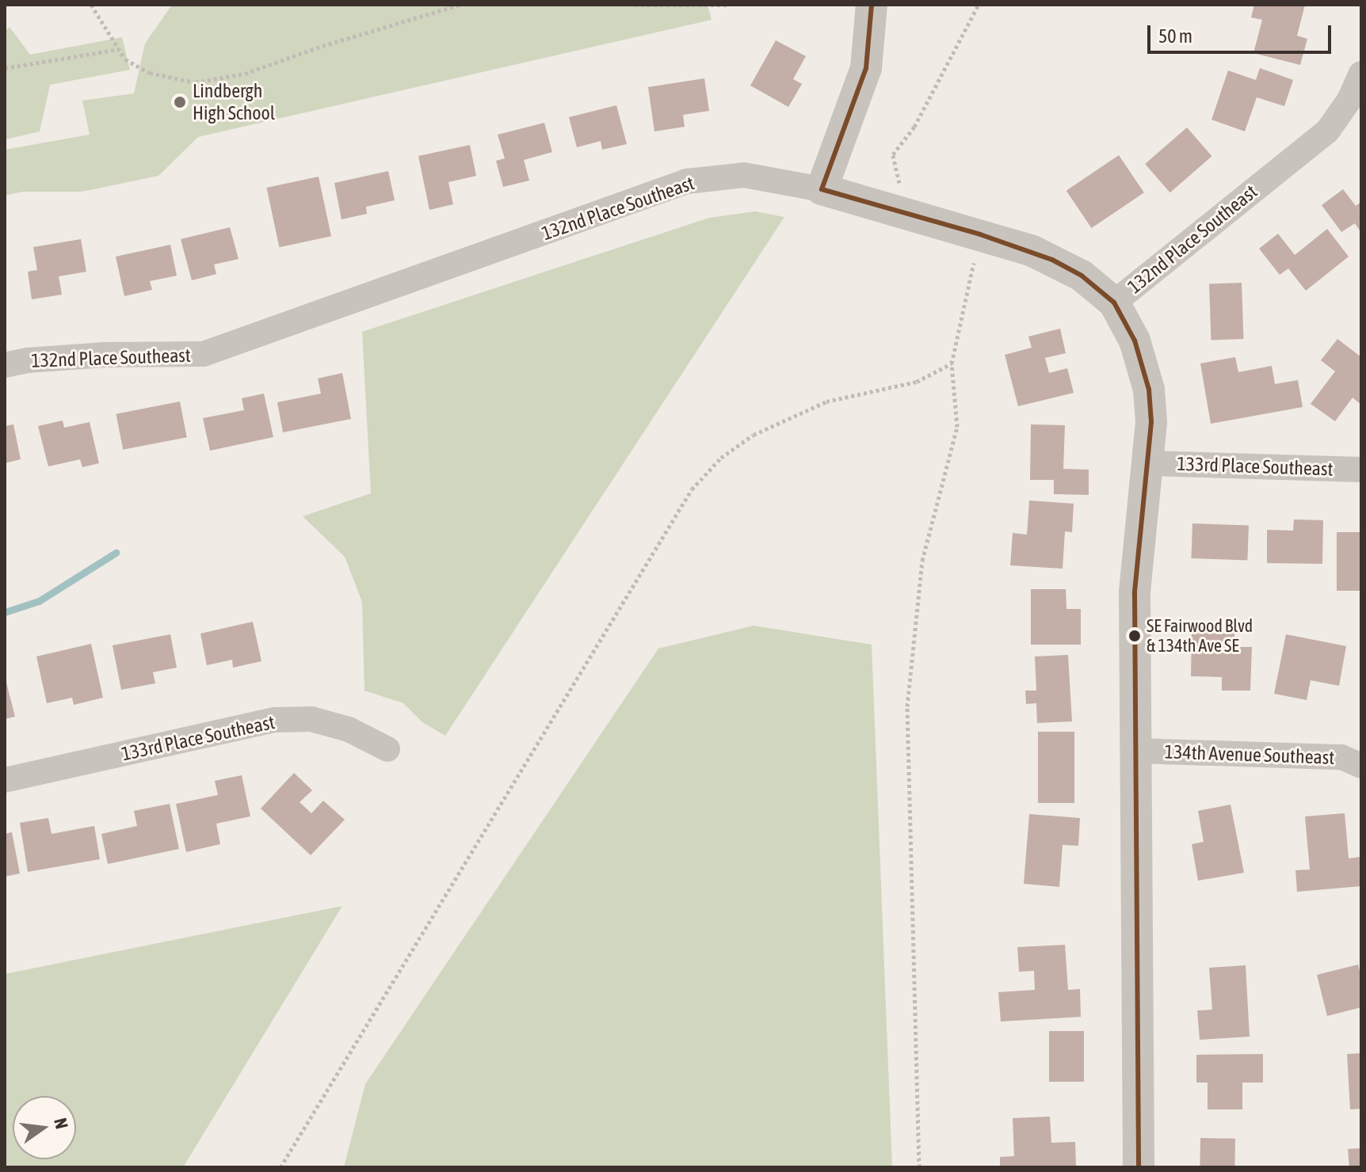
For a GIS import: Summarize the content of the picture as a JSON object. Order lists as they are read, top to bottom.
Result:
{
  "streets": {
    "street": ["132nd Place Southeast", "133rd Place Southeast", "134th Avenue Southeast"]
  },
  "places": ["Lindbergh High School", "SE Fairwood Blvd & 134th Ave SE"],
  "scale_bar": "50 m",
  "north": "right"
}
